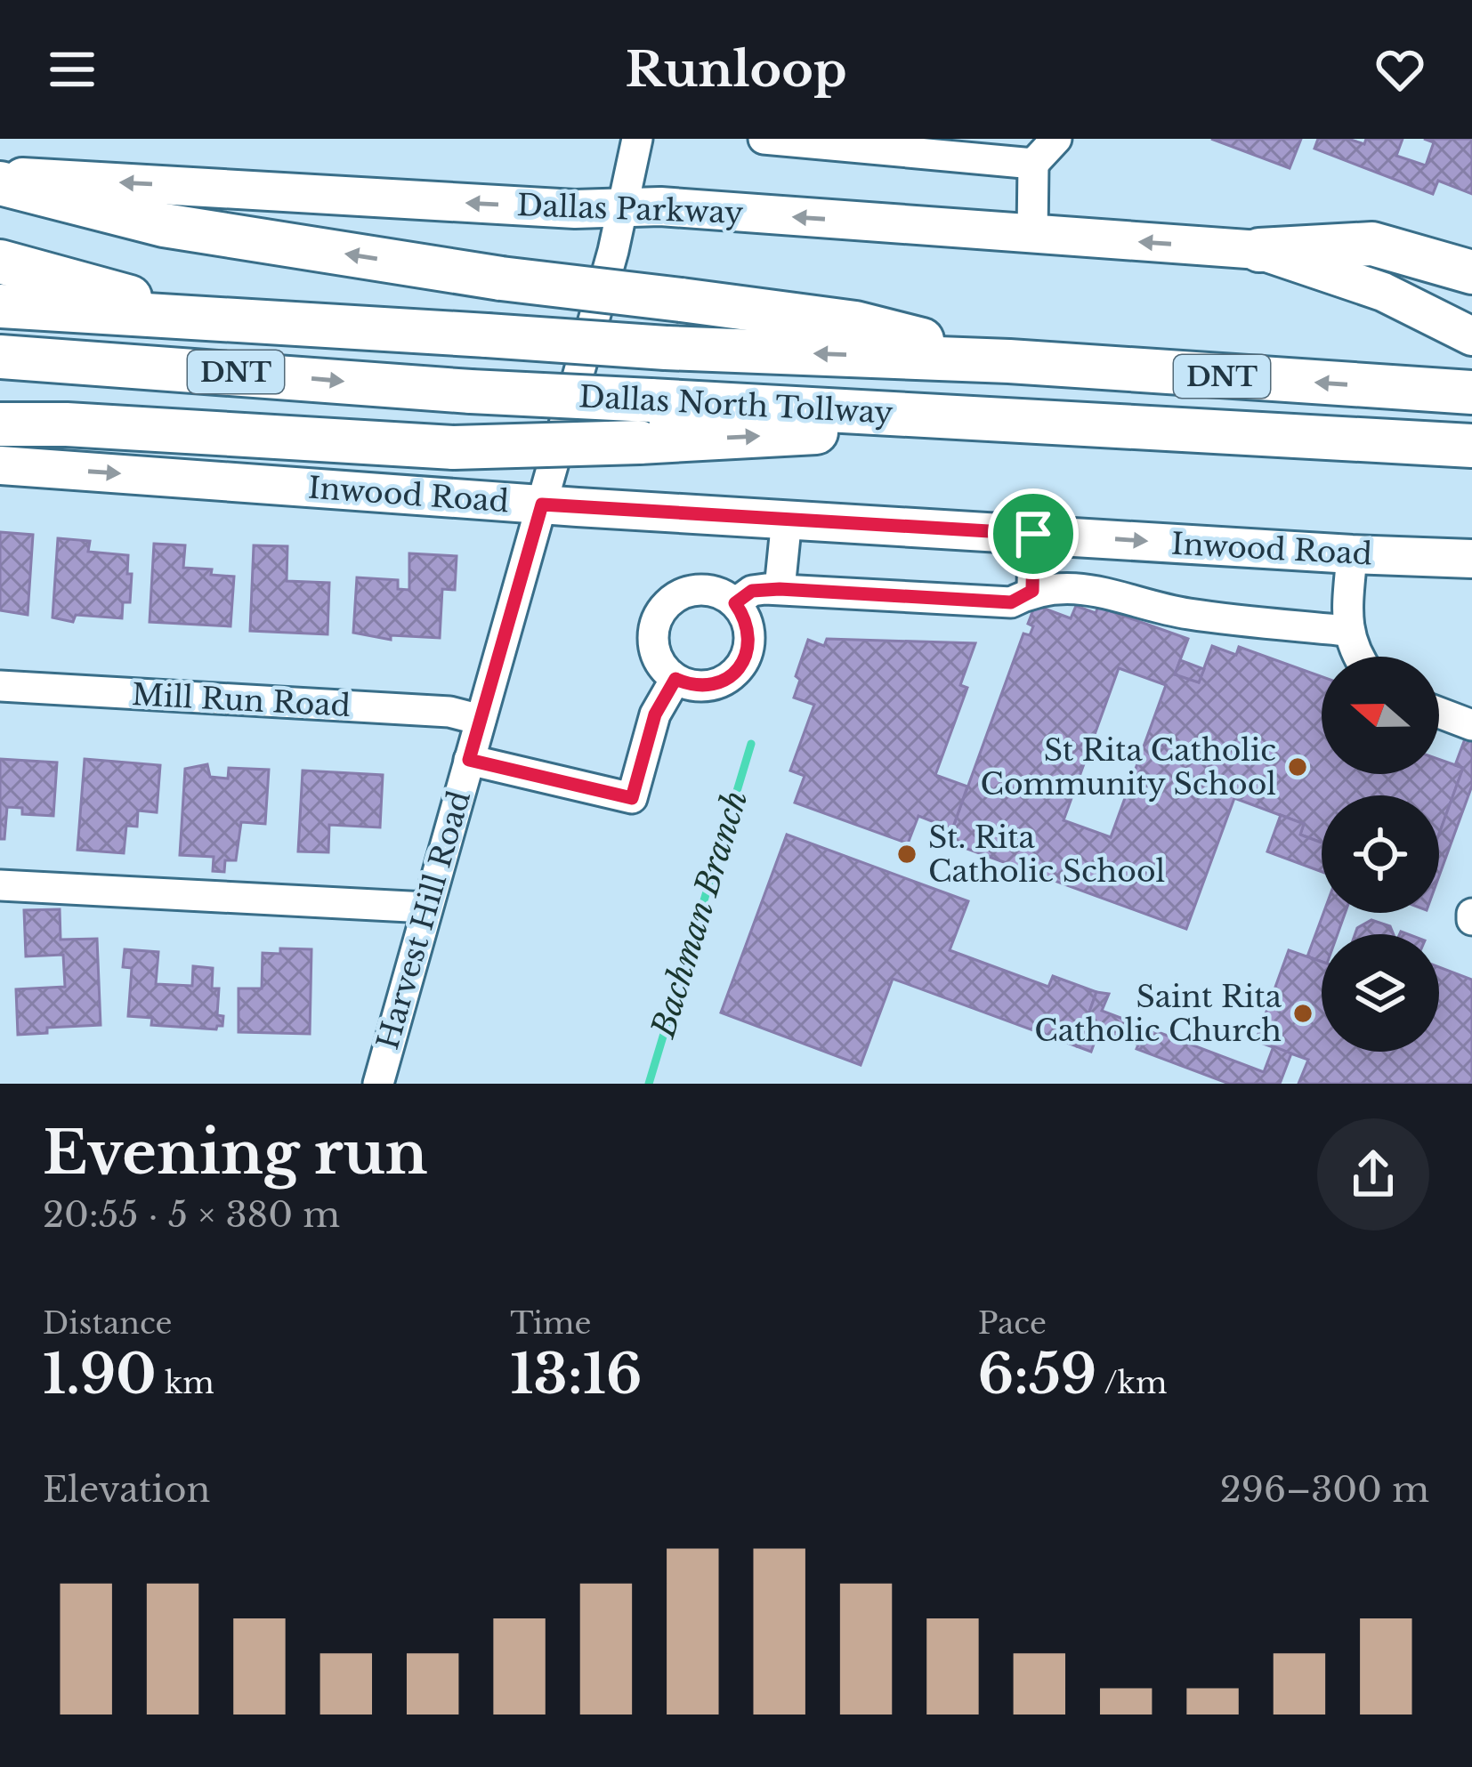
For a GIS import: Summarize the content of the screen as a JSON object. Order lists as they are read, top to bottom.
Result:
{
  "streets": {
    "highway": ["DNT", "Dallas North Tollway"],
    "main road": ["Dallas Parkway", "Inwood Road"],
    "street": ["Mill Run Road", "Harvest Hill Road"]
  },
  "crossings": [
    ["Dallas Parkway", "Harvest Hill Road"],
    ["Inwood Road", "Harvest Hill Road"],
    ["Mill Run Road", "Harvest Hill Road"]
  ],
  "one_way": ["Dallas Parkway", "Inwood Road"],
  "water": ["Bachman Branch"],
  "places": ["St Rita Catholic Community School", "St. Rita Catholic School", "Saint Rita Catholic Church"],
  "north": "left",
  "page": {
    "header": "Runloop",
    "heading": ["Evening run", "20:55 · 5 × 380 m"],
    "stats": [
      ["Distance", "1.90 km"],
      ["Time", "13:16"],
      ["Pace", "6:59 /km"]
    ],
    "chart": ["Elevation", "296–300 m"]
  }
}
